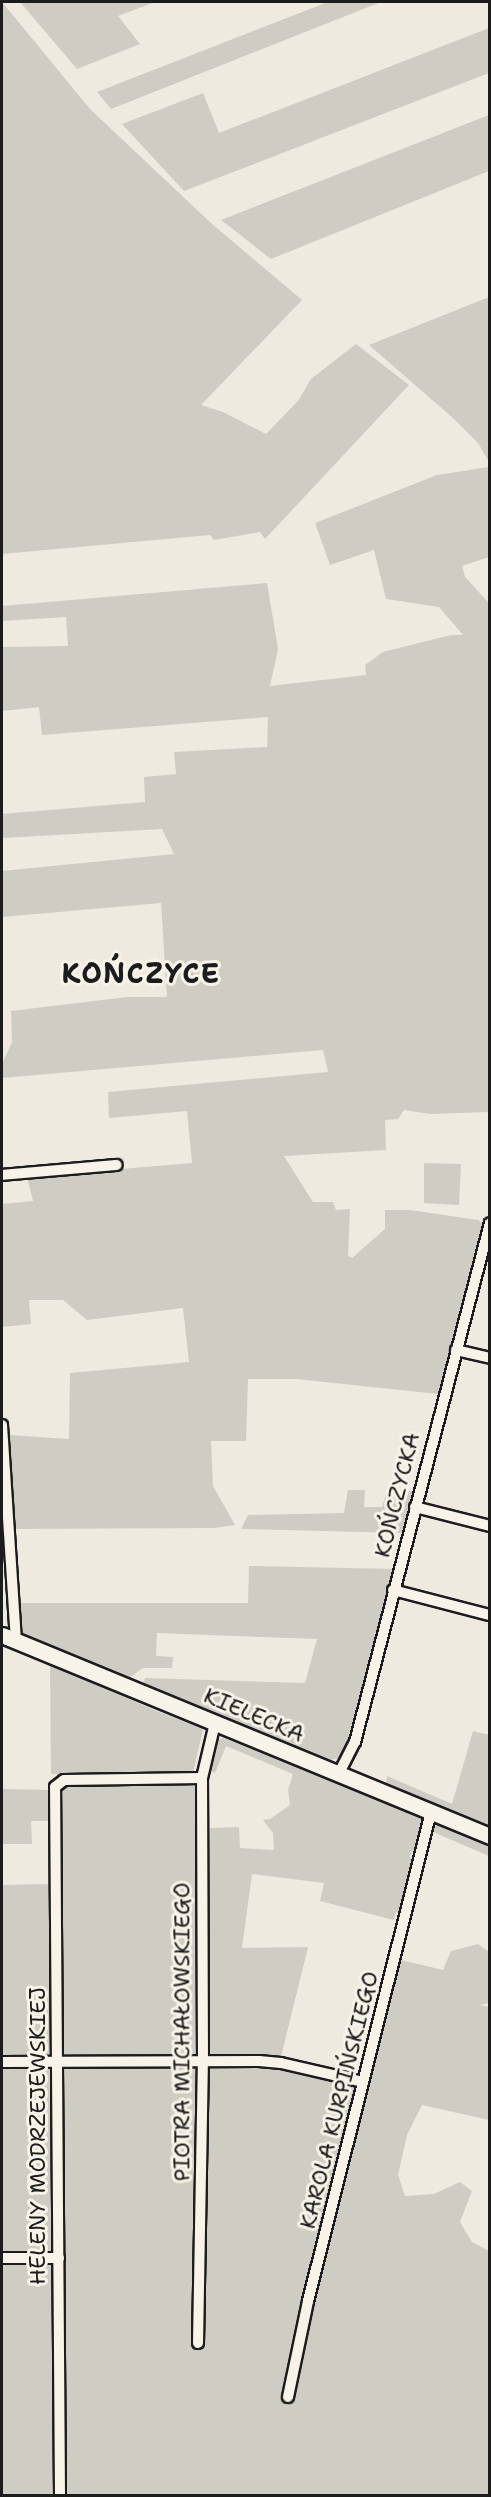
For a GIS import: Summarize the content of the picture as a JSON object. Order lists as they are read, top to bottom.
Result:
{
  "streets": {
    "main road": ["KIELECKA"],
    "street": [
      "KOŃCZYCKA",
      "PIOTRA MICHAŁOWSKIEGO",
      "KAROLA KURPIŃSKIEGO",
      "HELENY MODRZEJEWSKIEJ"
    ]
  },
  "crossings": [
    ["KOŃCZYCKA", "KIELECKA"],
    ["KIELECKA", "PIOTRA MICHAŁOWSKIEGO"],
    ["KIELECKA", "KAROLA KURPIŃSKIEGO"],
    ["PIOTRA MICHAŁOWSKIEGO", "HELENY MODRZEJEWSKIEJ"]
  ],
  "districts": ["KOŃCZYCE"]
}
